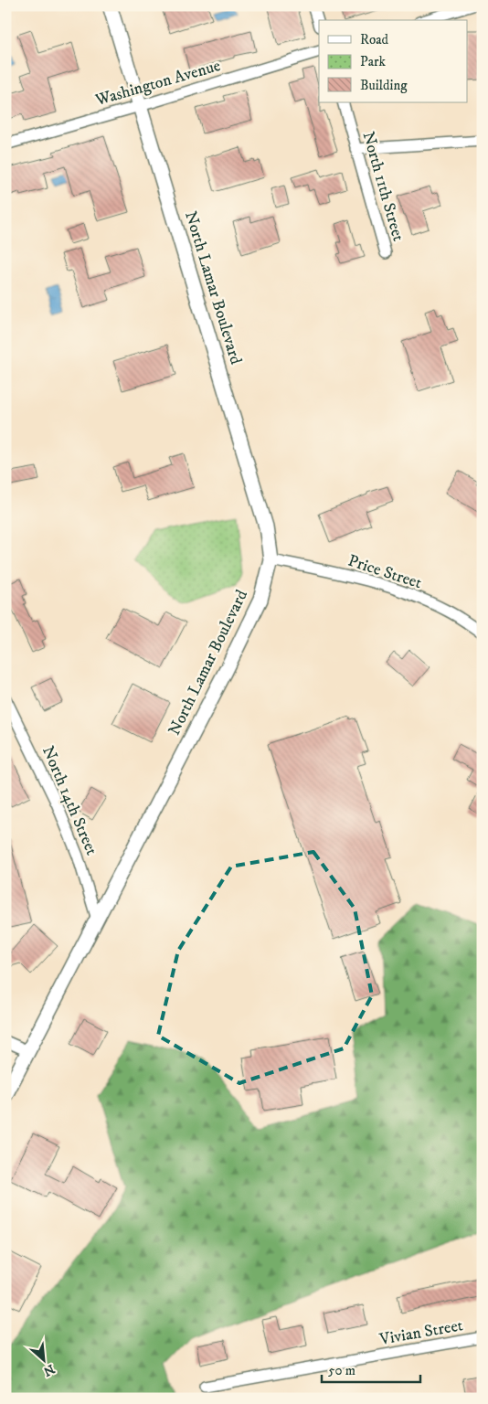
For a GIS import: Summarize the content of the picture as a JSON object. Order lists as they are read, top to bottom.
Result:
{
  "streets": {
    "street": [
      "Washington Avenue",
      "North 11th Street",
      "North Lamar Boulevard",
      "Price Street",
      "North 14th Street",
      "Vivian Street"
    ]
  },
  "crossings": [
    ["Washington Avenue", "North Lamar Boulevard"],
    ["North Lamar Boulevard", "Price Street"],
    ["North Lamar Boulevard", "North 14th Street"]
  ],
  "legend": ["Road", "Park", "Building"],
  "scale_bar": "50 m",
  "north": "bottom right"
}
